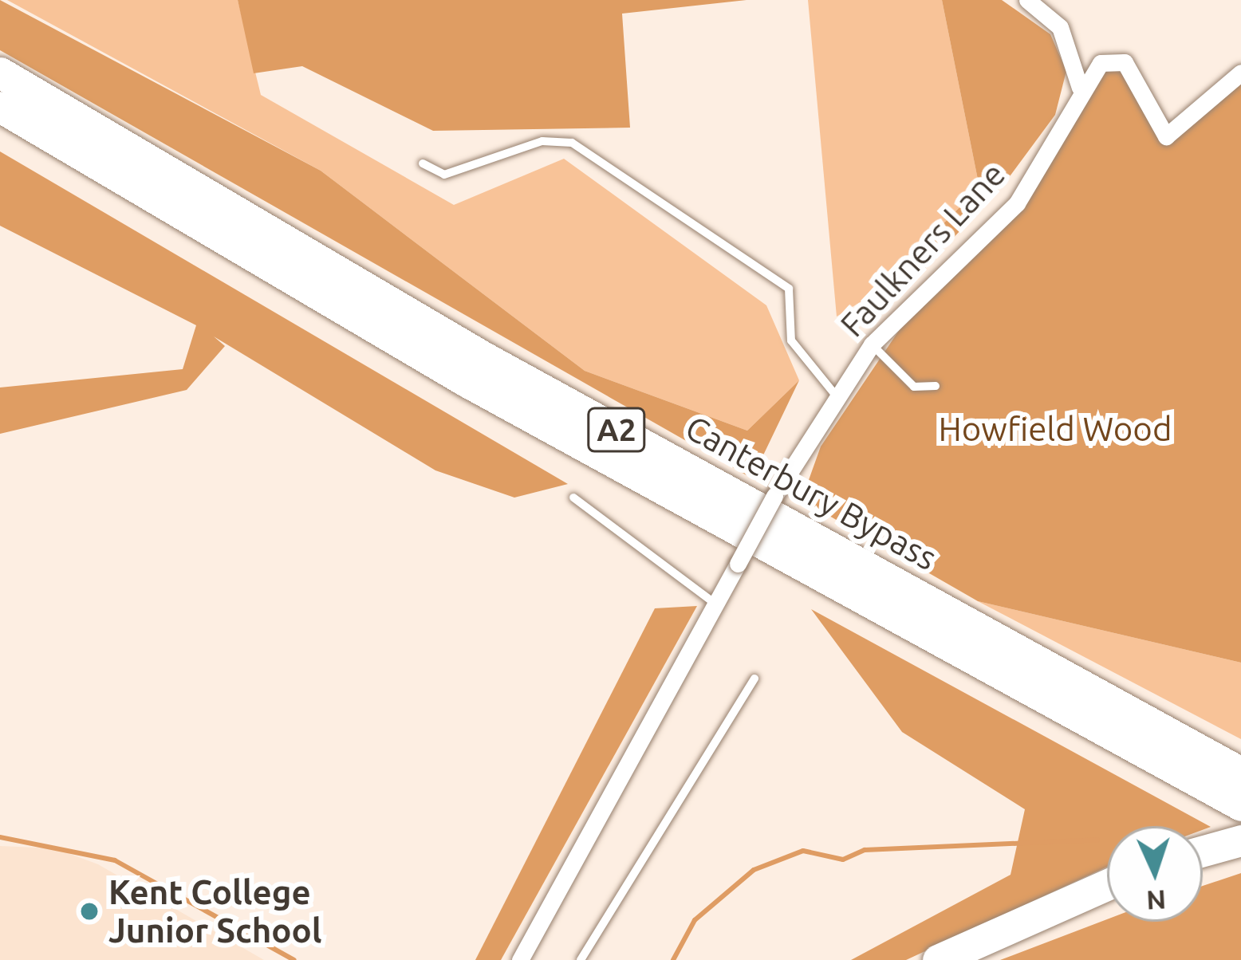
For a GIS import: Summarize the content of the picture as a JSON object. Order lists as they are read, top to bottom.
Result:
{
  "streets": {
    "highway": ["A2", "Canterbury Bypass"],
    "street": ["Faulkners Lane"]
  },
  "parks": ["Howfield Wood"],
  "places": ["Kent College Junior School"],
  "north": "bottom"
}
